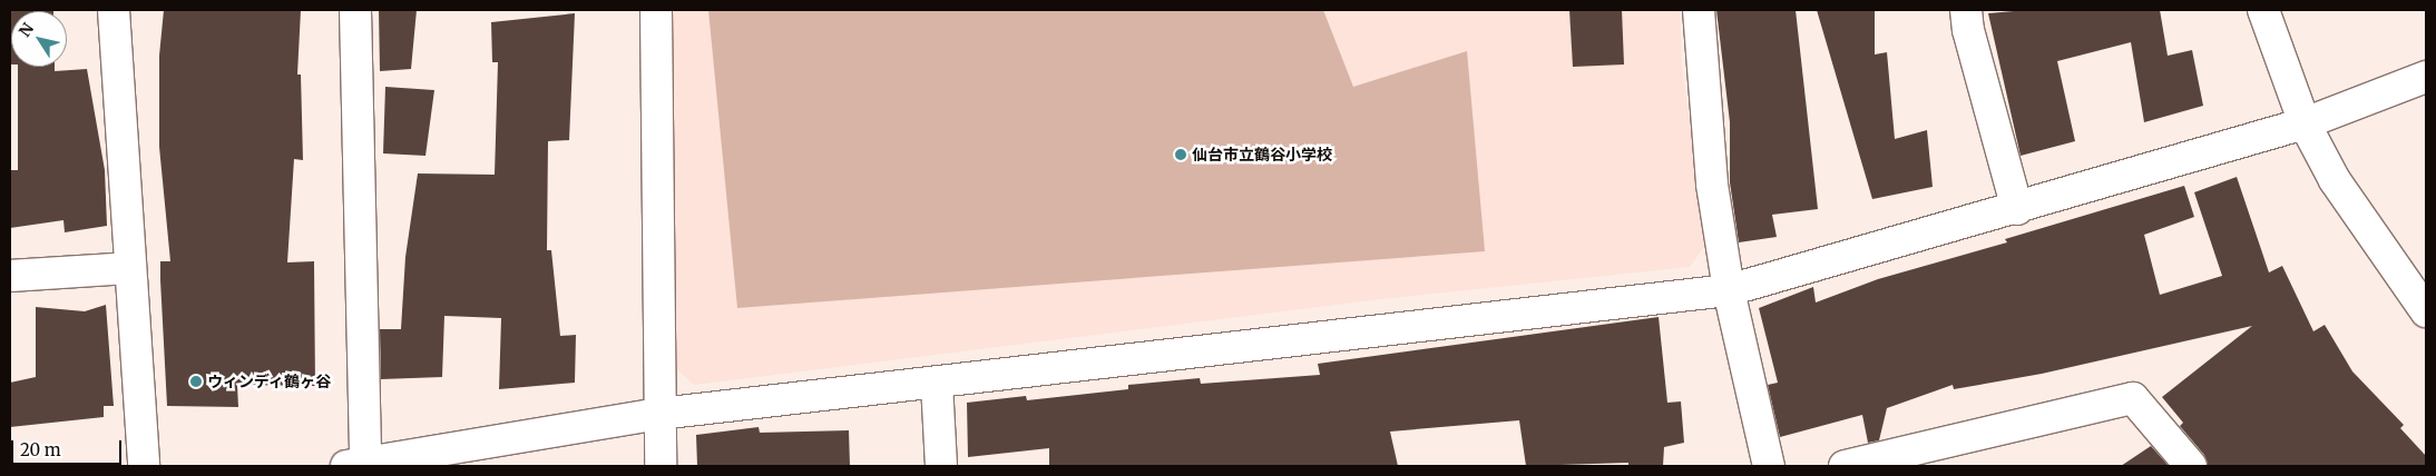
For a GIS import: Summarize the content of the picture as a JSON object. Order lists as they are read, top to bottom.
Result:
{
  "places": ["仙台市立鶴谷小学校", "ウィンディ鶴ヶ谷"],
  "scale_bar": "20 m",
  "north": "top left"
}
